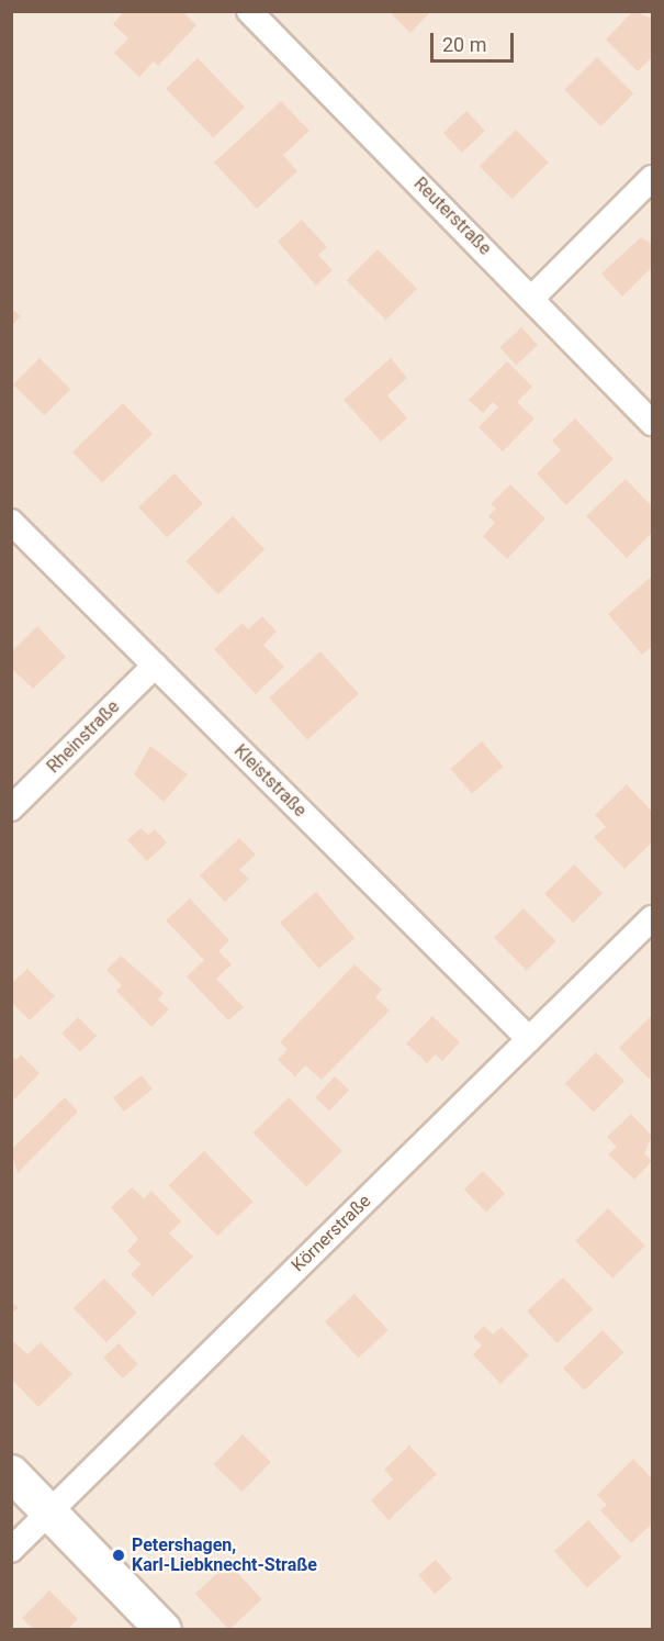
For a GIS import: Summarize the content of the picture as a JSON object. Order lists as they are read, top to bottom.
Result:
{
  "streets": {
    "street": [
      "Reuterstraße",
      "Rheinstraße",
      "Kleiststraße",
      "Körnerstraße"
    ]
  },
  "crossings": [
    ["Rheinstraße", "Kleiststraße"],
    ["Kleiststraße", "Körnerstraße"]
  ],
  "places": ["Petershagen, Karl-Liebknecht-Straße"],
  "scale_bar": "20 m"
}
